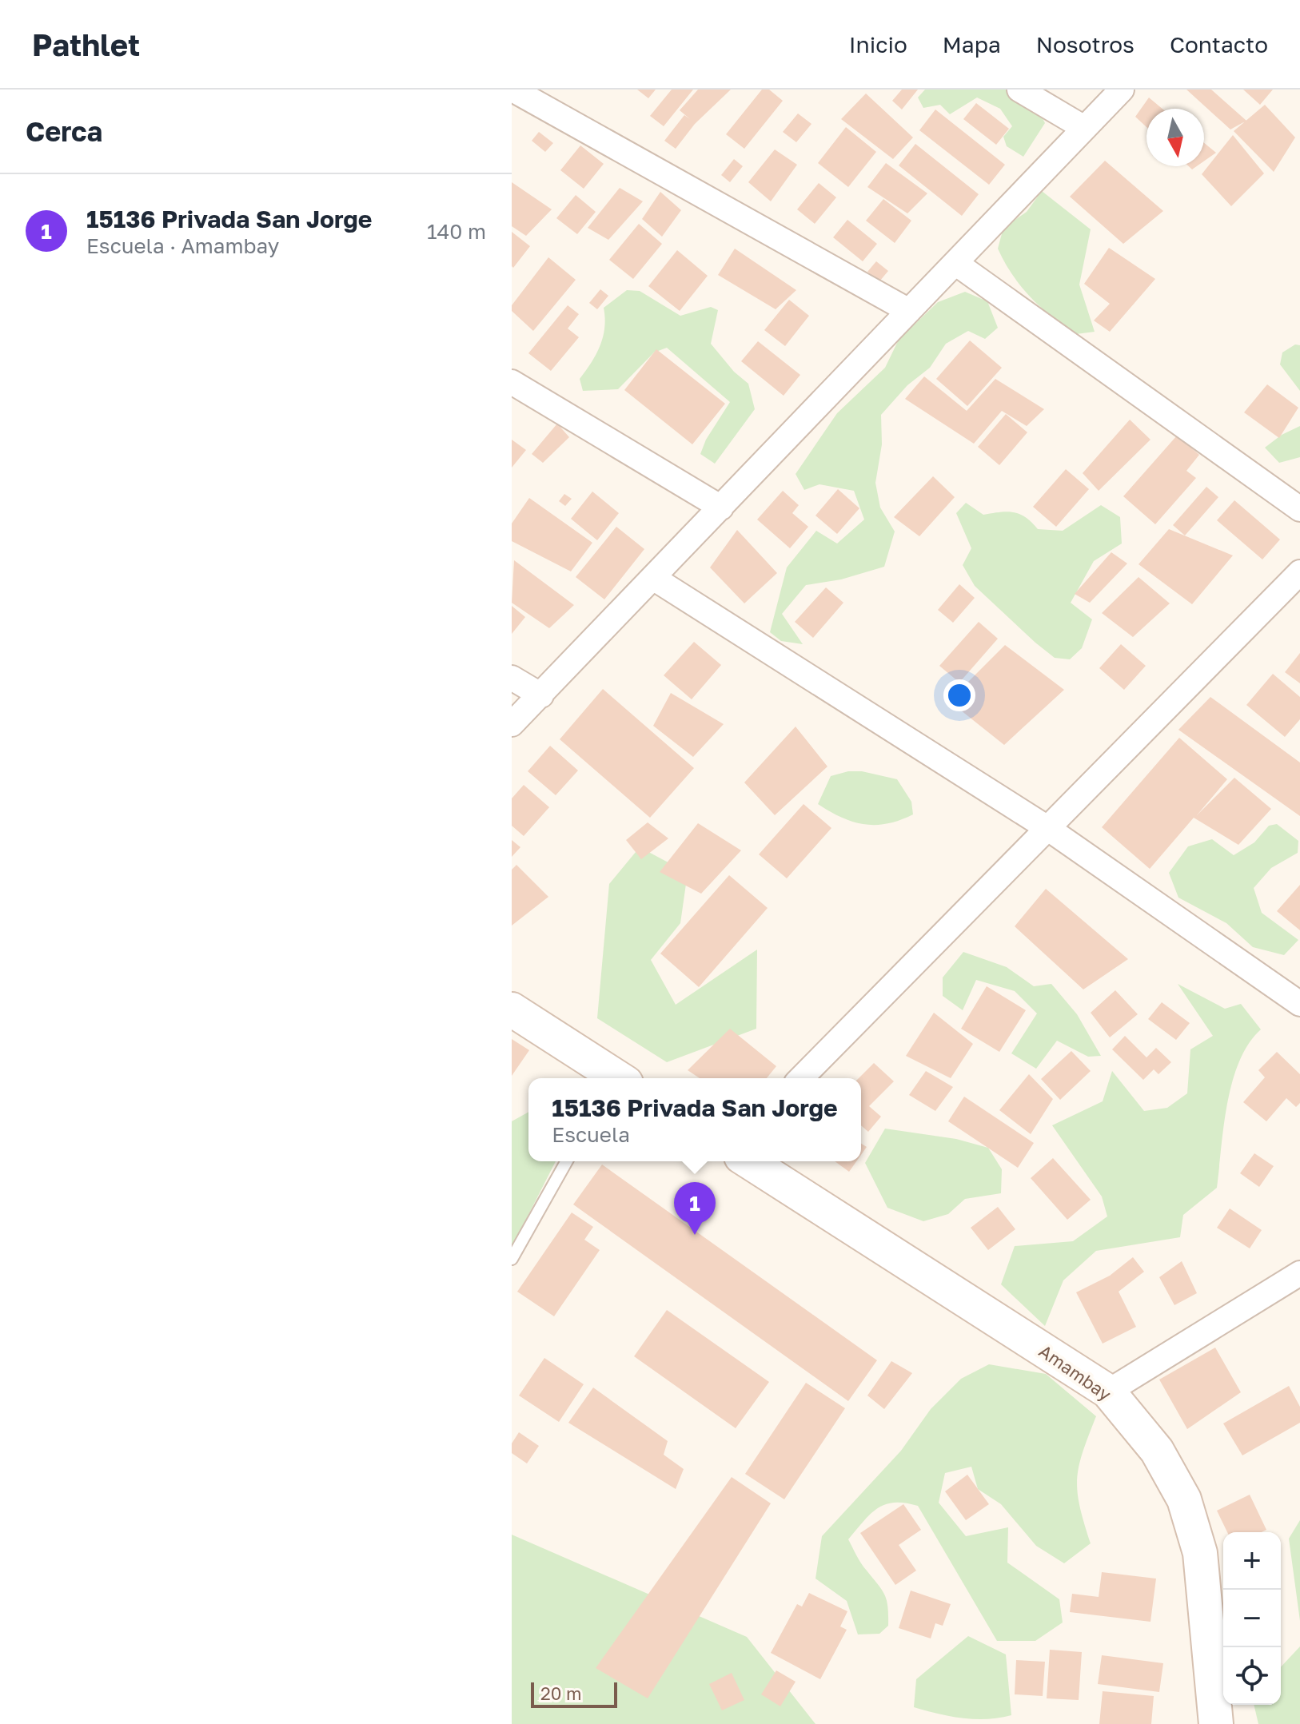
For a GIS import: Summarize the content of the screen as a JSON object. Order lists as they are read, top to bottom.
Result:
{
  "streets": {
    "street": ["Amambay"]
  },
  "scale_bar": "20 m",
  "north": "bottom",
  "page": {
    "header": "Pathlet",
    "nav": [
      "Inicio",
      "Mapa",
      "Nosotros",
      "Contacto"
    ],
    "heading": "Cerca",
    "list": [
      {
        "mark": "1",
        "name": "15136 Privada San Jorge",
        "note": "Escuela · Amambay",
        "value": "140 m"
      }
    ],
    "popup": ["15136 Privada San Jorge", "Escuela"],
    "pins": "1",
    "map_buttons": ["+", "−"],
    "scale": "20 m"
  }
}
